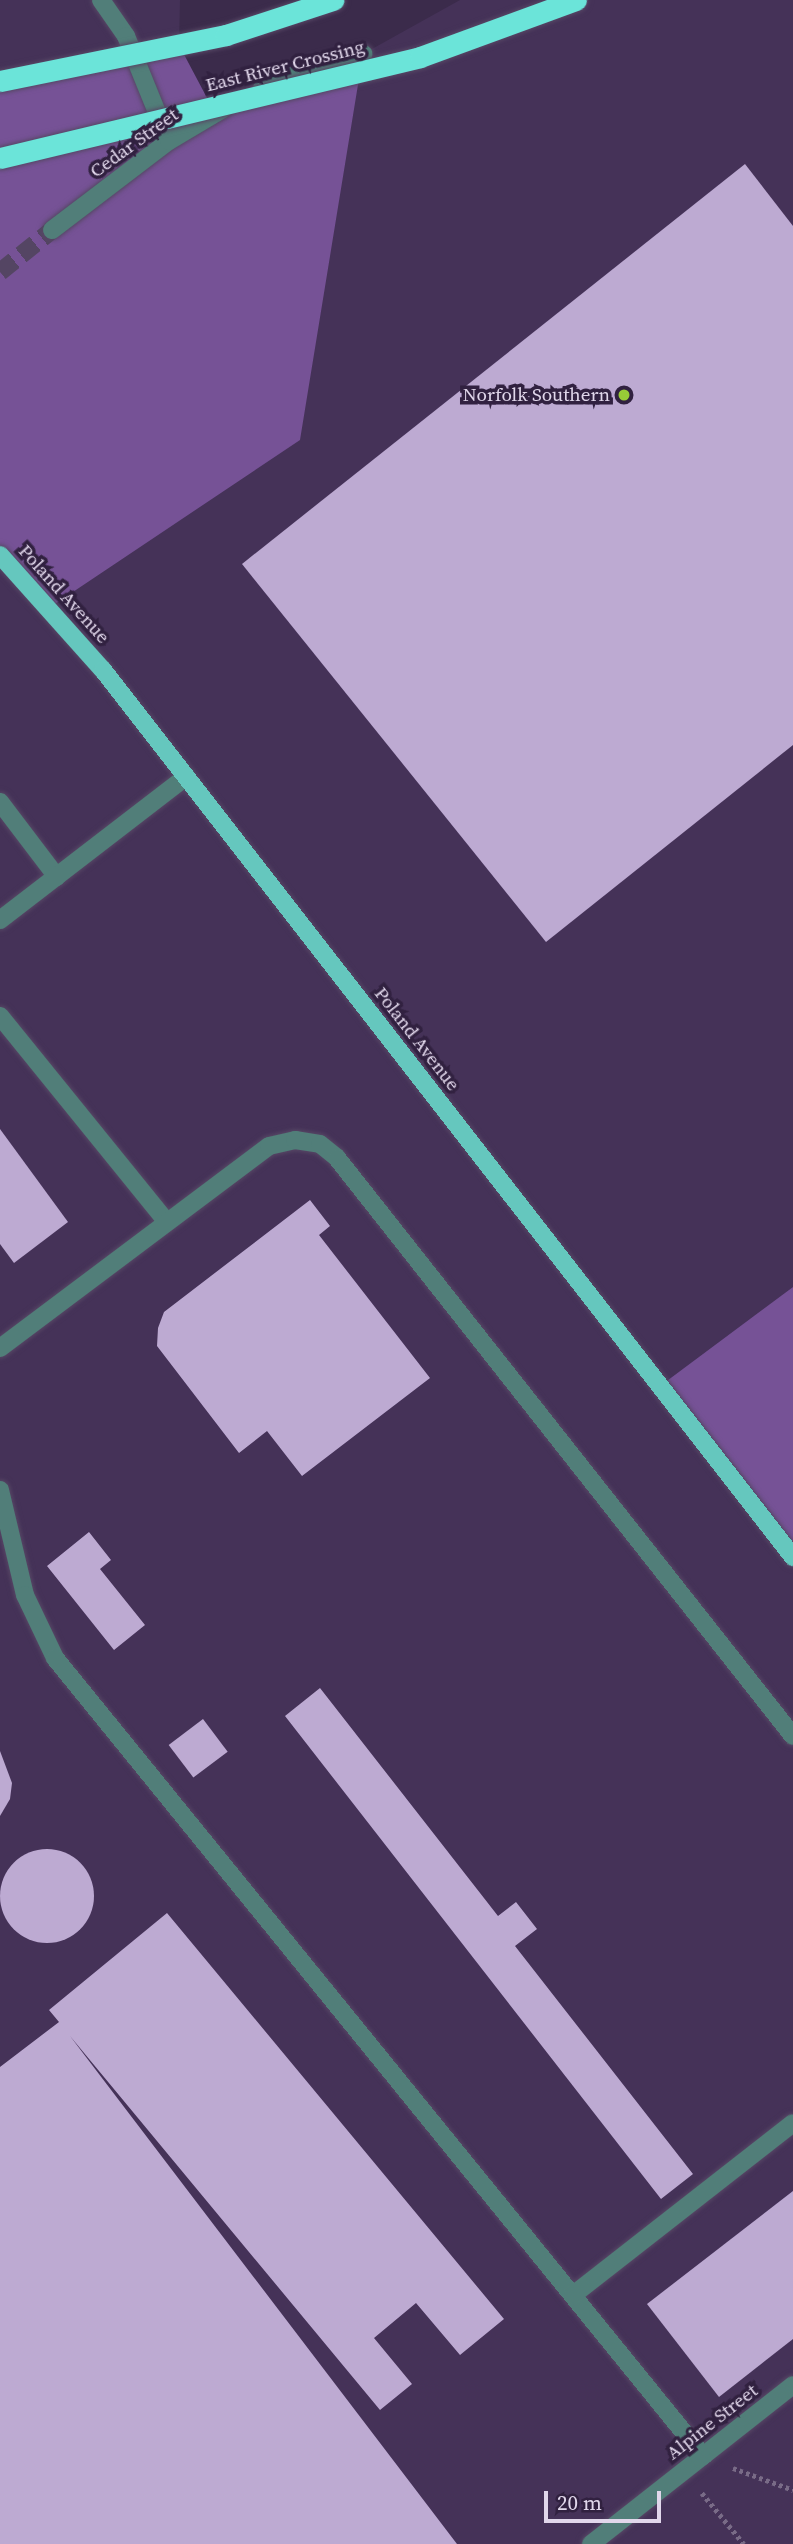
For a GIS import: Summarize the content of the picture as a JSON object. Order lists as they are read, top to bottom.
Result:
{
  "streets": {
    "highway": ["East River Crossing"],
    "main road": ["Poland Avenue"],
    "street": ["Cedar Street", "Alpine Street"]
  },
  "places": ["Norfolk Southern"],
  "scale_bar": "20 m"
}
